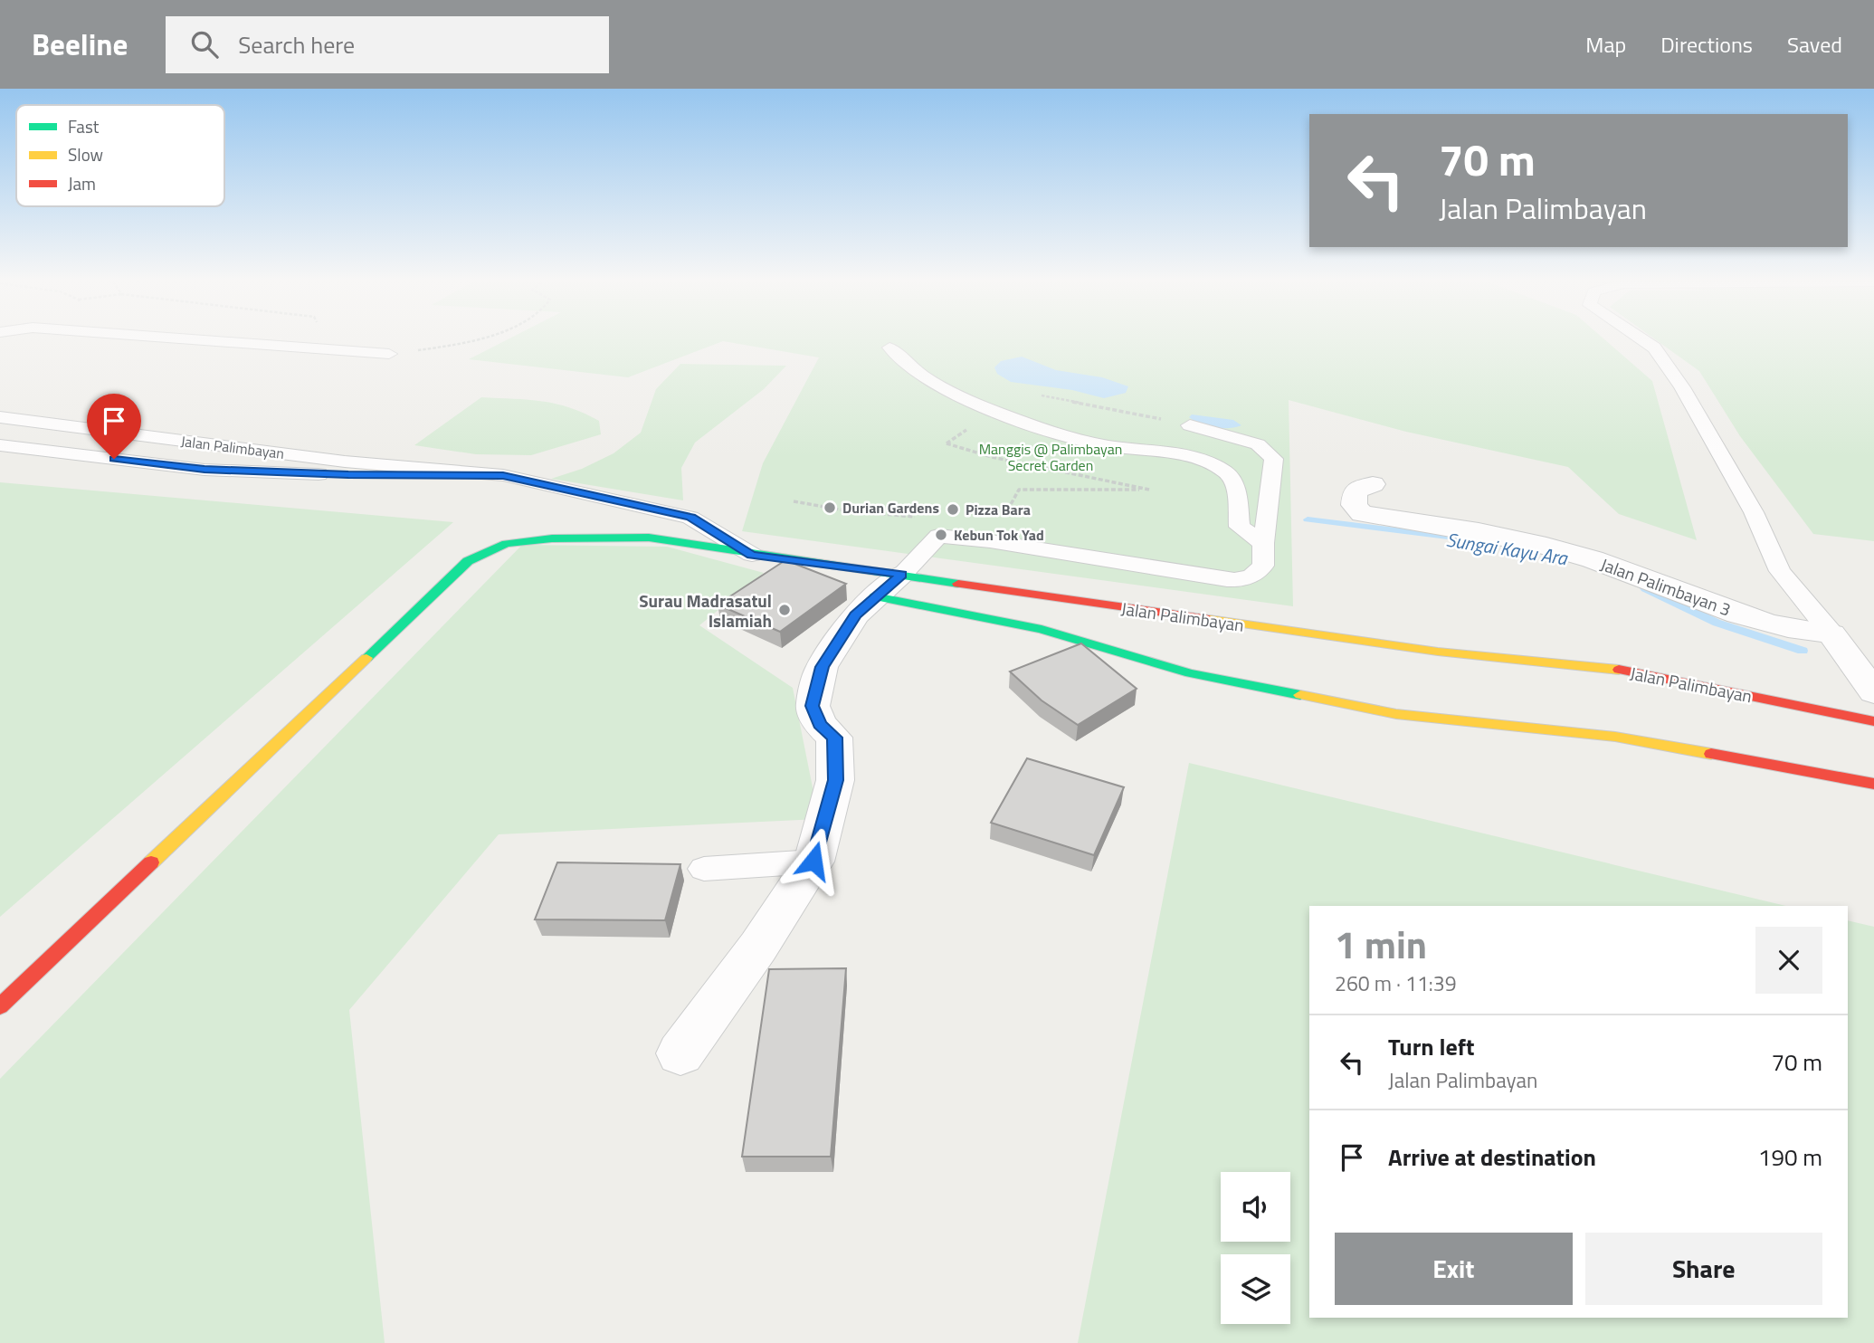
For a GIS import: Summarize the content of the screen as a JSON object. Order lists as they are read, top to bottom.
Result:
{
  "streets": {
    "street": ["Jalan Palimbayan", "Jalan Palimbayan 3"]
  },
  "water": ["Sungai Kayu Ara"],
  "parks": ["Manggis @ Palimbayan Secret Garden"],
  "places": [
    "Durian Gardens",
    "Pizza Bara",
    "Kebun Tok Yad",
    "Surau Madrasatul Islamiah"
  ],
  "legend": ["Fast", "Slow", "Jam"],
  "page": {
    "header": "Beeline",
    "search": "Search here",
    "nav": ["Map", "Directions", "Saved"],
    "turn": ["70 m", "Jalan Palimbayan"],
    "heading": ["1 min", "260 m · 11:39"],
    "list": [
      {
        "name": "Turn left",
        "note": "Jalan Palimbayan",
        "value": "70 m"
      },
      {
        "name": "Arrive at destination",
        "value": "190 m"
      }
    ],
    "buttons": ["Exit", "Share"]
  }
}
